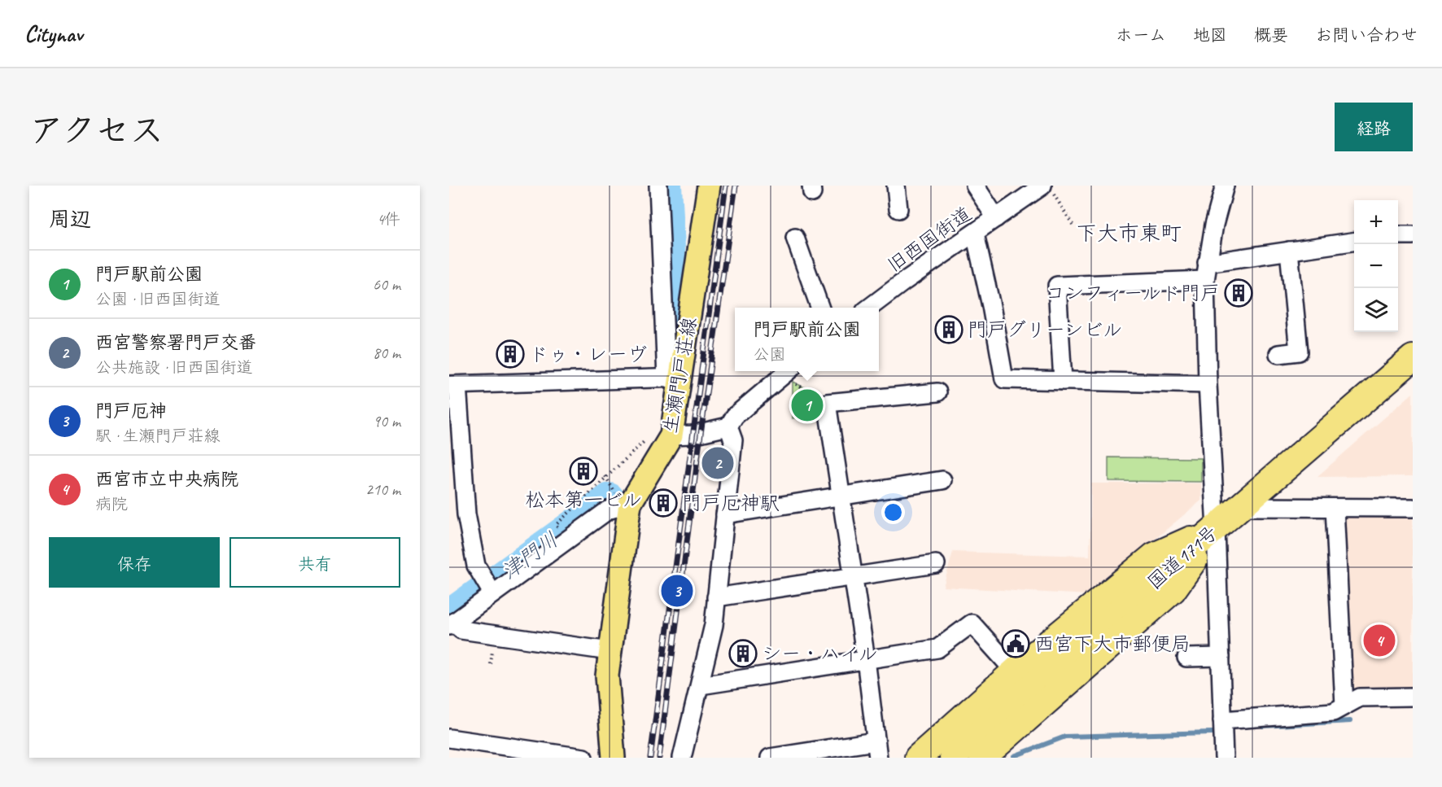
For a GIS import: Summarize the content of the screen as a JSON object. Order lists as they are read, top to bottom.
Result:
{
  "streets": {
    "highway": ["国道171号"],
    "main road": ["生瀬門戸荘線"],
    "street": ["旧西国街道"]
  },
  "districts": ["下大市東町"],
  "water": ["津門川"],
  "places": {
    "building": [
      "コンフィールド門戸",
      "門戸グリーンビル",
      "ドゥ・レーヴ",
      "松本第一ビル",
      "門戸厄神駅",
      "シー・ハイル"
    ],
    "public building": ["西宮下大市郵便局"]
  },
  "page": {
    "header": "Citynav",
    "nav": [
      "ホーム",
      "地図",
      "概要",
      "お問い合わせ"
    ],
    "title": "アクセス",
    "buttons": [
      "経路",
      ["保存", "共有"]
    ],
    "heading": ["周辺", "4件"],
    "map_buttons": ["+", "−"],
    "list": [
      {
        "mark": "1",
        "name": "門戸駅前公園",
        "note": "公園 · 旧西国街道",
        "value": "60 m"
      },
      {
        "mark": "2",
        "name": "西宮警察署門戸交番",
        "note": "公共施設 · 旧西国街道",
        "value": "80 m"
      },
      {
        "mark": "3",
        "name": "門戸厄神",
        "note": "駅 · 生瀬門戸荘線",
        "value": "90 m"
      },
      {
        "mark": "4",
        "name": "西宮市立中央病院",
        "note": "病院",
        "value": "210 m"
      }
    ],
    "popup": ["門戸駅前公園", "公園"],
    "pins": [
      "1",
      "2",
      "3",
      "4"
    ]
  }
}
